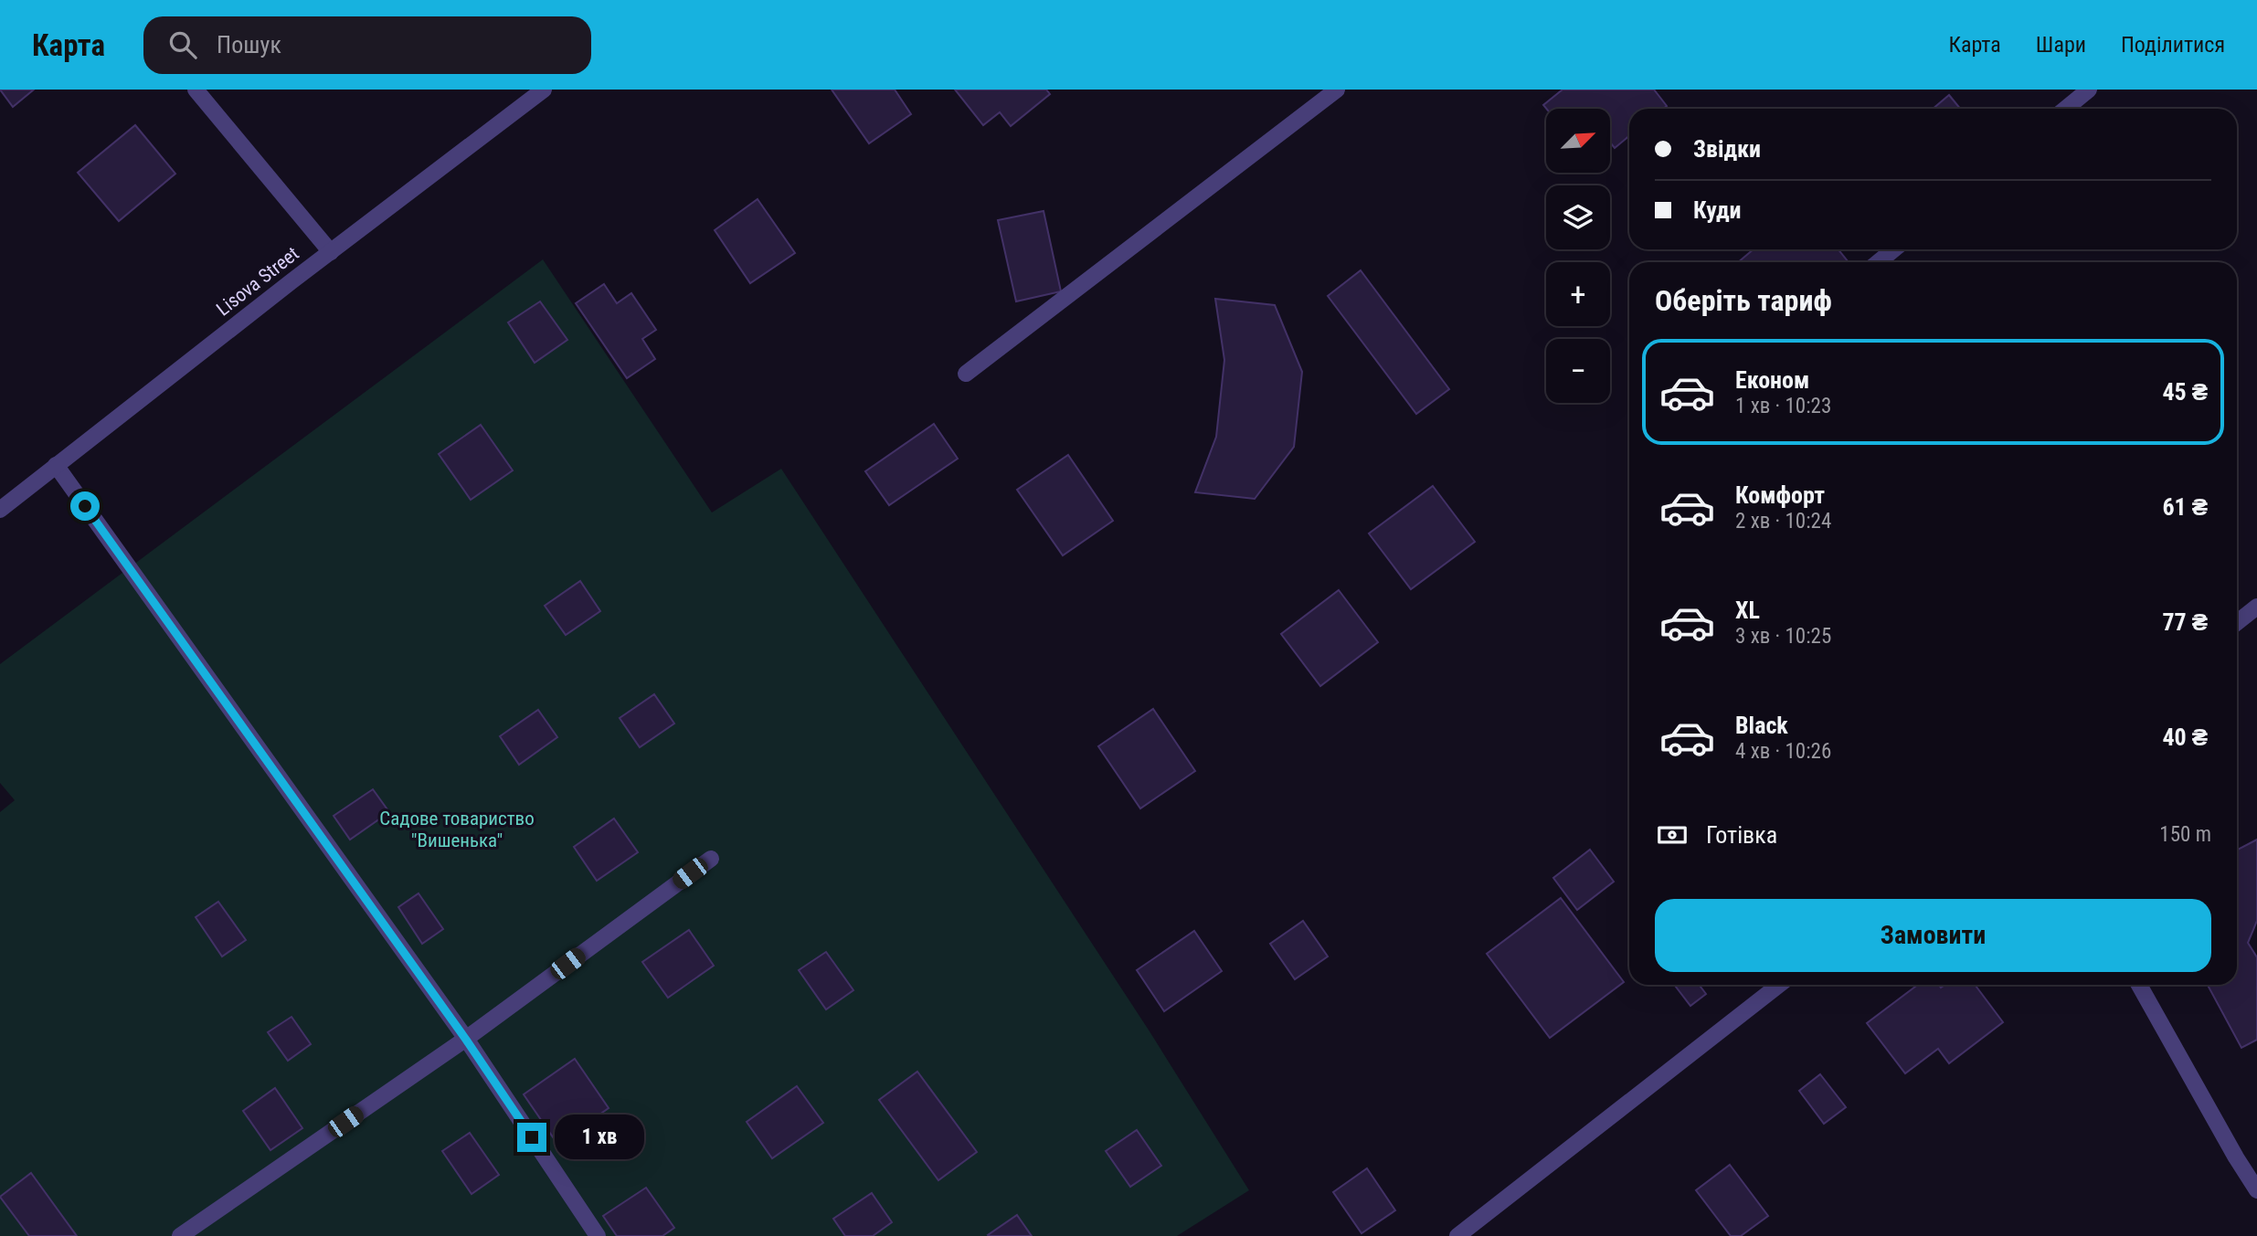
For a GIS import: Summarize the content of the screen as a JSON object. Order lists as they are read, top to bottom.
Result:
{
  "streets": {
    "street": ["Lisova Street"]
  },
  "parks": ["Садове товариство \"Вишенька\""],
  "north": "top right",
  "page": {
    "header": "Карта",
    "search": "Пошук",
    "nav": ["Карта", "Шари", "Поділитися"],
    "map_buttons": ["+", "−"],
    "banner": ["Звідки", "Куди"],
    "heading": "Оберіть тариф",
    "list": [
      {
        "name": "Економ",
        "note": "1 хв · 10:23",
        "value": "45 ₴"
      },
      {
        "name": "Комфорт",
        "note": "2 хв · 10:24",
        "value": "61 ₴"
      },
      {
        "name": "XL",
        "note": "3 хв · 10:25",
        "value": "77 ₴"
      },
      {
        "name": "Black",
        "note": "4 хв · 10:26",
        "value": "40 ₴"
      }
    ],
    "pay": ["Готівка", "150 m"],
    "buttons": "Замовити",
    "bubble": "1 хв"
  }
}
